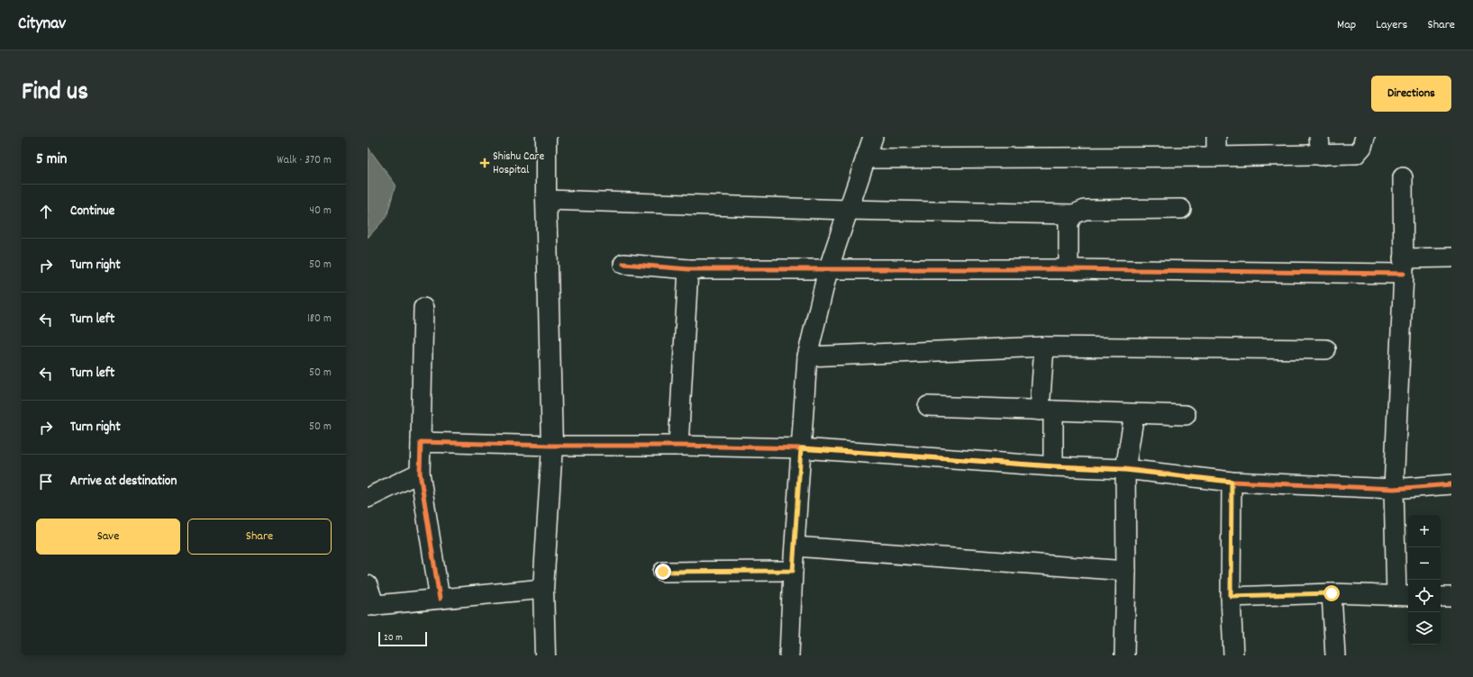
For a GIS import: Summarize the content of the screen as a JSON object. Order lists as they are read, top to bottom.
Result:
{
  "places": {
    "health": ["Shishu Care Hospital"]
  },
  "scale_bar": "20 m",
  "page": {
    "header": "Citynav",
    "nav": ["Map", "Layers", "Share"],
    "title": "Find us",
    "buttons": [
      "Directions",
      ["Save", "Share"]
    ],
    "heading": ["5 min", "Walk · 370 m"],
    "list": [
      ["Continue", "40 m"],
      ["Turn right", "50 m"],
      ["Turn left", "180 m"],
      ["Turn left", "50 m"],
      ["Turn right", "50 m"],
      "Arrive at destination"
    ],
    "map_buttons": ["+", "−"],
    "scale": "20 m"
  }
}
